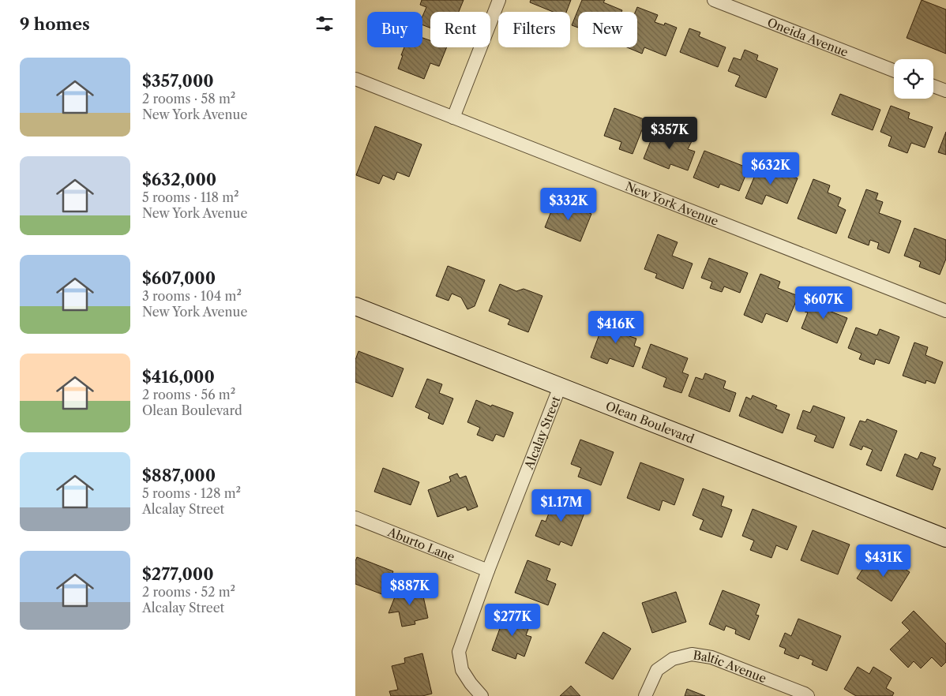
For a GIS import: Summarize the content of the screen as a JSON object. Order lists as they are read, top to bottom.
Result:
{
  "streets": {
    "street": [
      "Oneida Avenue",
      "New York Avenue",
      "Olean Boulevard",
      "Alcalay Street",
      "Aburto Lane",
      "Baltic Avenue"
    ]
  },
  "crossings": [
    ["Olean Boulevard", "Alcalay Street"],
    ["Alcalay Street", "Aburto Lane"]
  ],
  "page": {
    "heading": "9 homes",
    "chip": [
      "Buy",
      "Rent",
      "Filters",
      "New"
    ],
    "list": [
      {
        "name": "$357,000",
        "note": "2 rooms · 58 m² · New York Avenue"
      },
      {
        "name": "$632,000",
        "note": "5 rooms · 118 m² · New York Avenue"
      },
      {
        "name": "$607,000",
        "note": "3 rooms · 104 m² · New York Avenue"
      },
      {
        "name": "$416,000",
        "note": "2 rooms · 56 m² · Olean Boulevard"
      },
      {
        "name": "$887,000",
        "note": "5 rooms · 128 m² · Alcalay Street"
      },
      {
        "name": "$277,000",
        "note": "2 rooms · 52 m² · Alcalay Street"
      }
    ],
    "price": [
      "$357K",
      "$632K",
      "$332K",
      "$607K",
      "$416K",
      "$1.17M",
      "$431K",
      "$887K",
      "$277K"
    ]
  }
}
